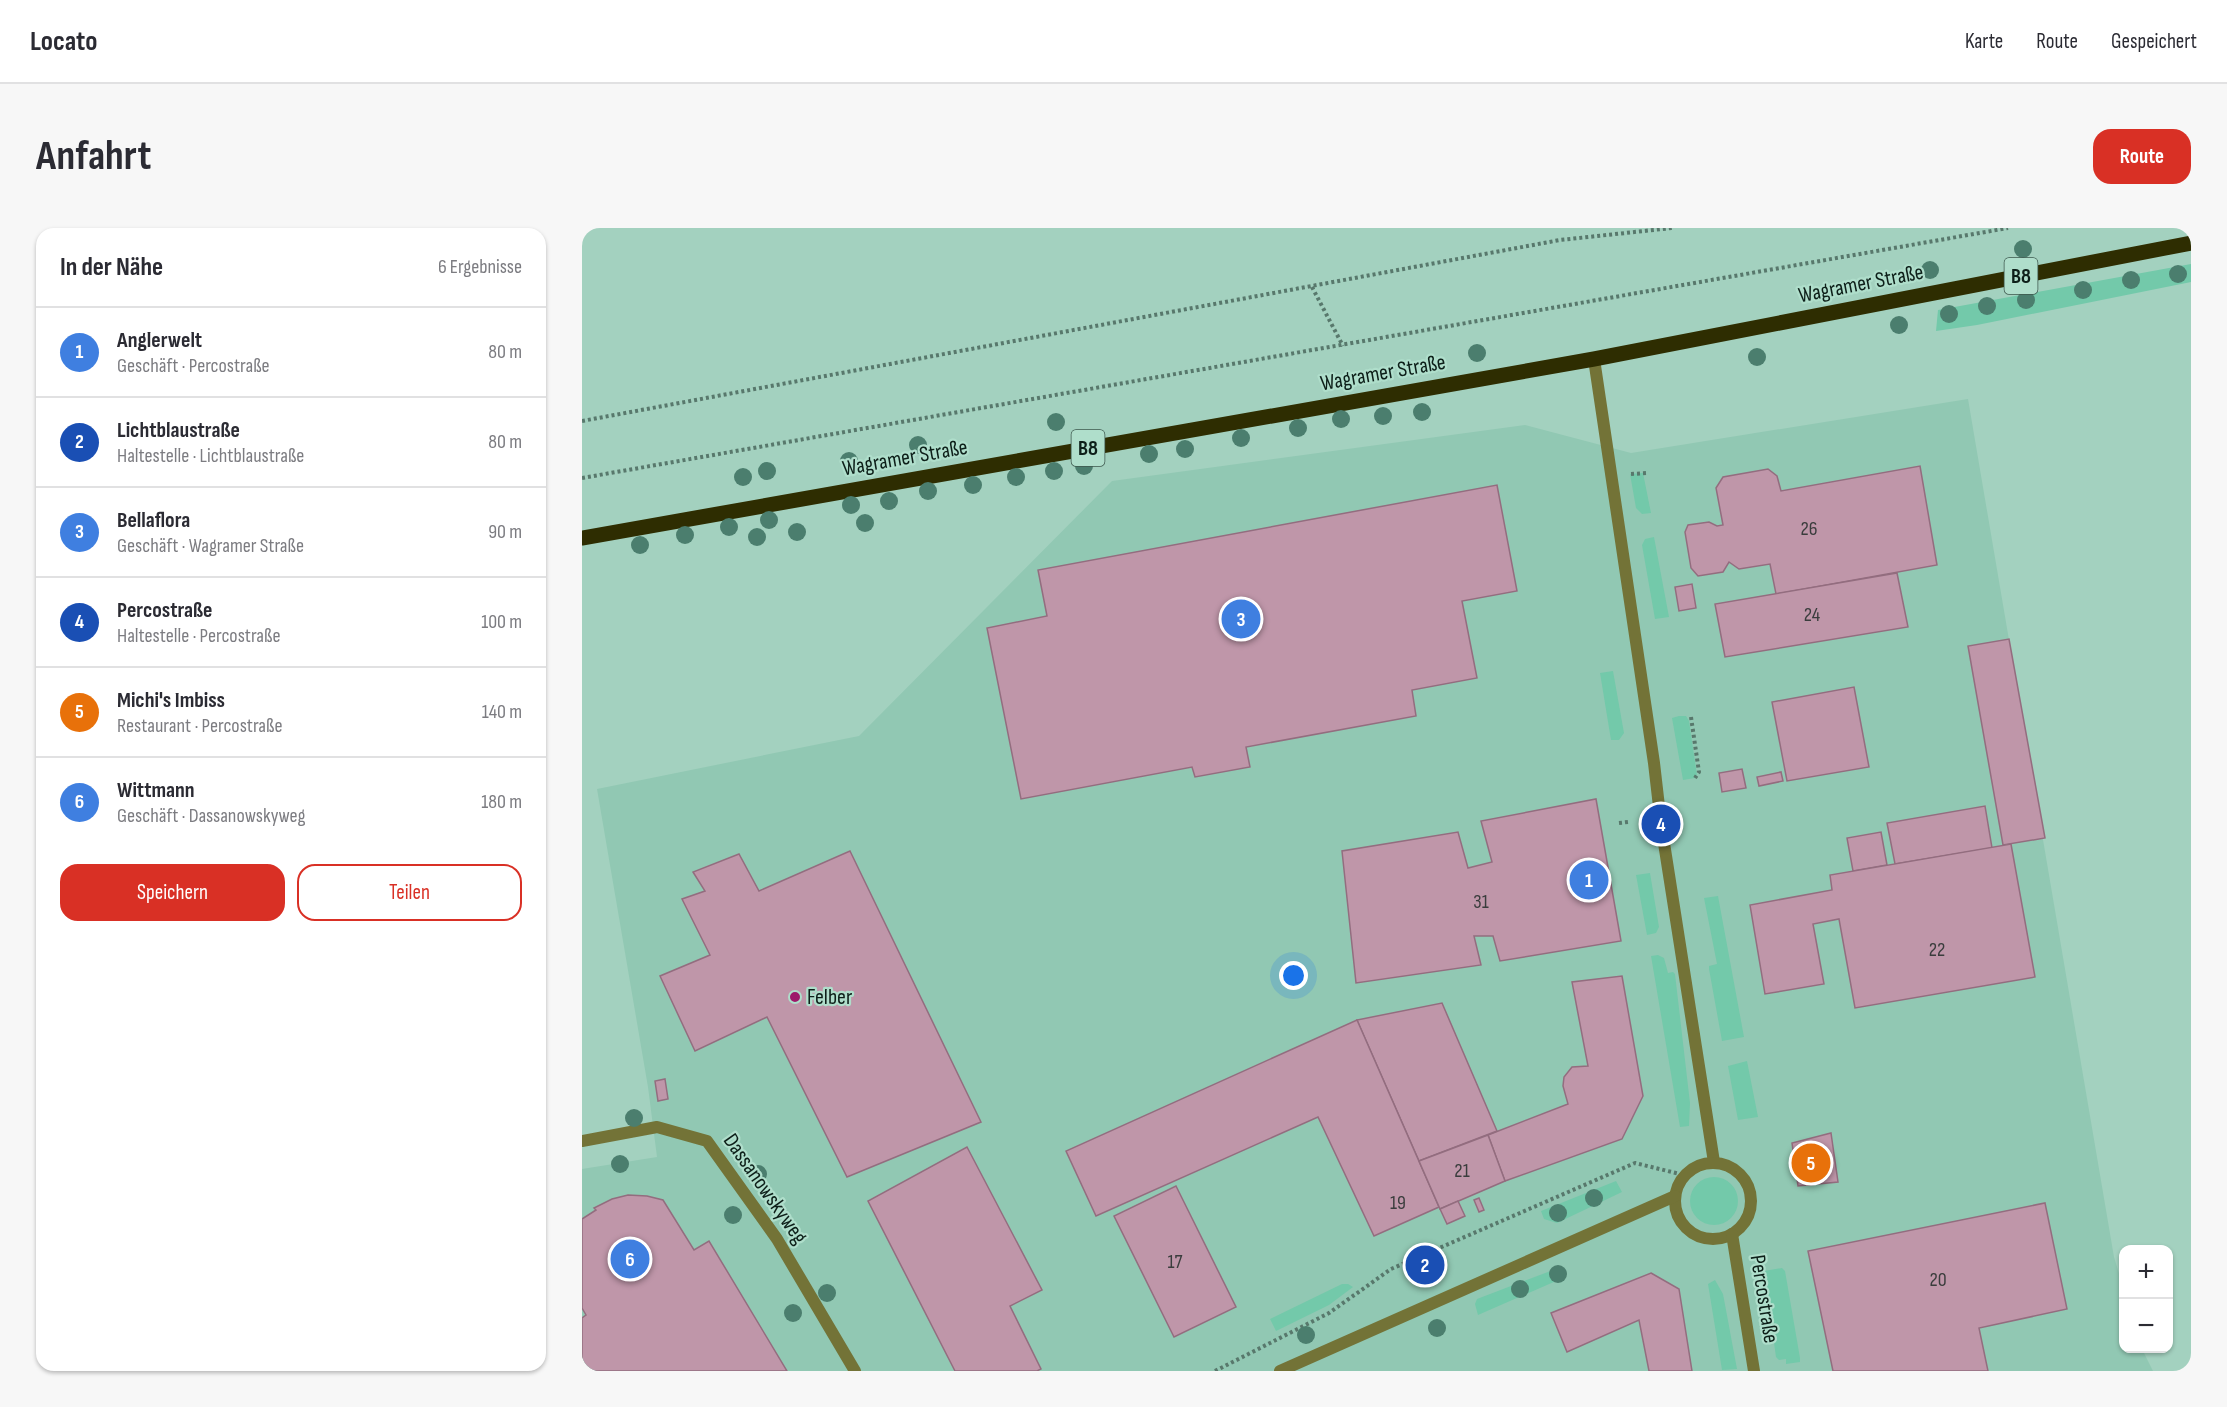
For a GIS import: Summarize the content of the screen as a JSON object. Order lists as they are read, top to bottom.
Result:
{
  "streets": {
    "main road": ["B8", "Wagramer Straße"],
    "street": ["Dassanowskyweg", "Percostraße"]
  },
  "places": ["Felber"],
  "house_numbers": [
    "26",
    "24",
    "31",
    "22",
    "21",
    "19",
    "17",
    "20"
  ],
  "page": {
    "header": "Locato",
    "nav": ["Karte", "Route", "Gespeichert"],
    "buttons": [
      "Route",
      ["Speichern", "Teilen"]
    ],
    "title": "Anfahrt",
    "heading": ["In der Nähe", "6 Ergebnisse"],
    "list": [
      {
        "mark": "1",
        "name": "Anglerwelt",
        "note": "Geschäft · Percostraße",
        "value": "80 m"
      },
      {
        "mark": "2",
        "name": "Lichtblaustraße",
        "note": "Haltestelle · Lichtblaustraße",
        "value": "80 m"
      },
      {
        "mark": "3",
        "name": "Bellaflora",
        "note": "Geschäft · Wagramer Straße",
        "value": "90 m"
      },
      {
        "mark": "4",
        "name": "Percostraße",
        "note": "Haltestelle · Percostraße",
        "value": "100 m"
      },
      {
        "mark": "5",
        "name": "Michi's Imbiss",
        "note": "Restaurant · Percostraße",
        "value": "140 m"
      },
      {
        "mark": "6",
        "name": "Wittmann",
        "note": "Geschäft · Dassanowskyweg",
        "value": "180 m"
      }
    ],
    "pins": [
      "3",
      "4",
      "1",
      "5",
      "6",
      "2"
    ],
    "map_buttons": ["+", "−"]
  }
}
